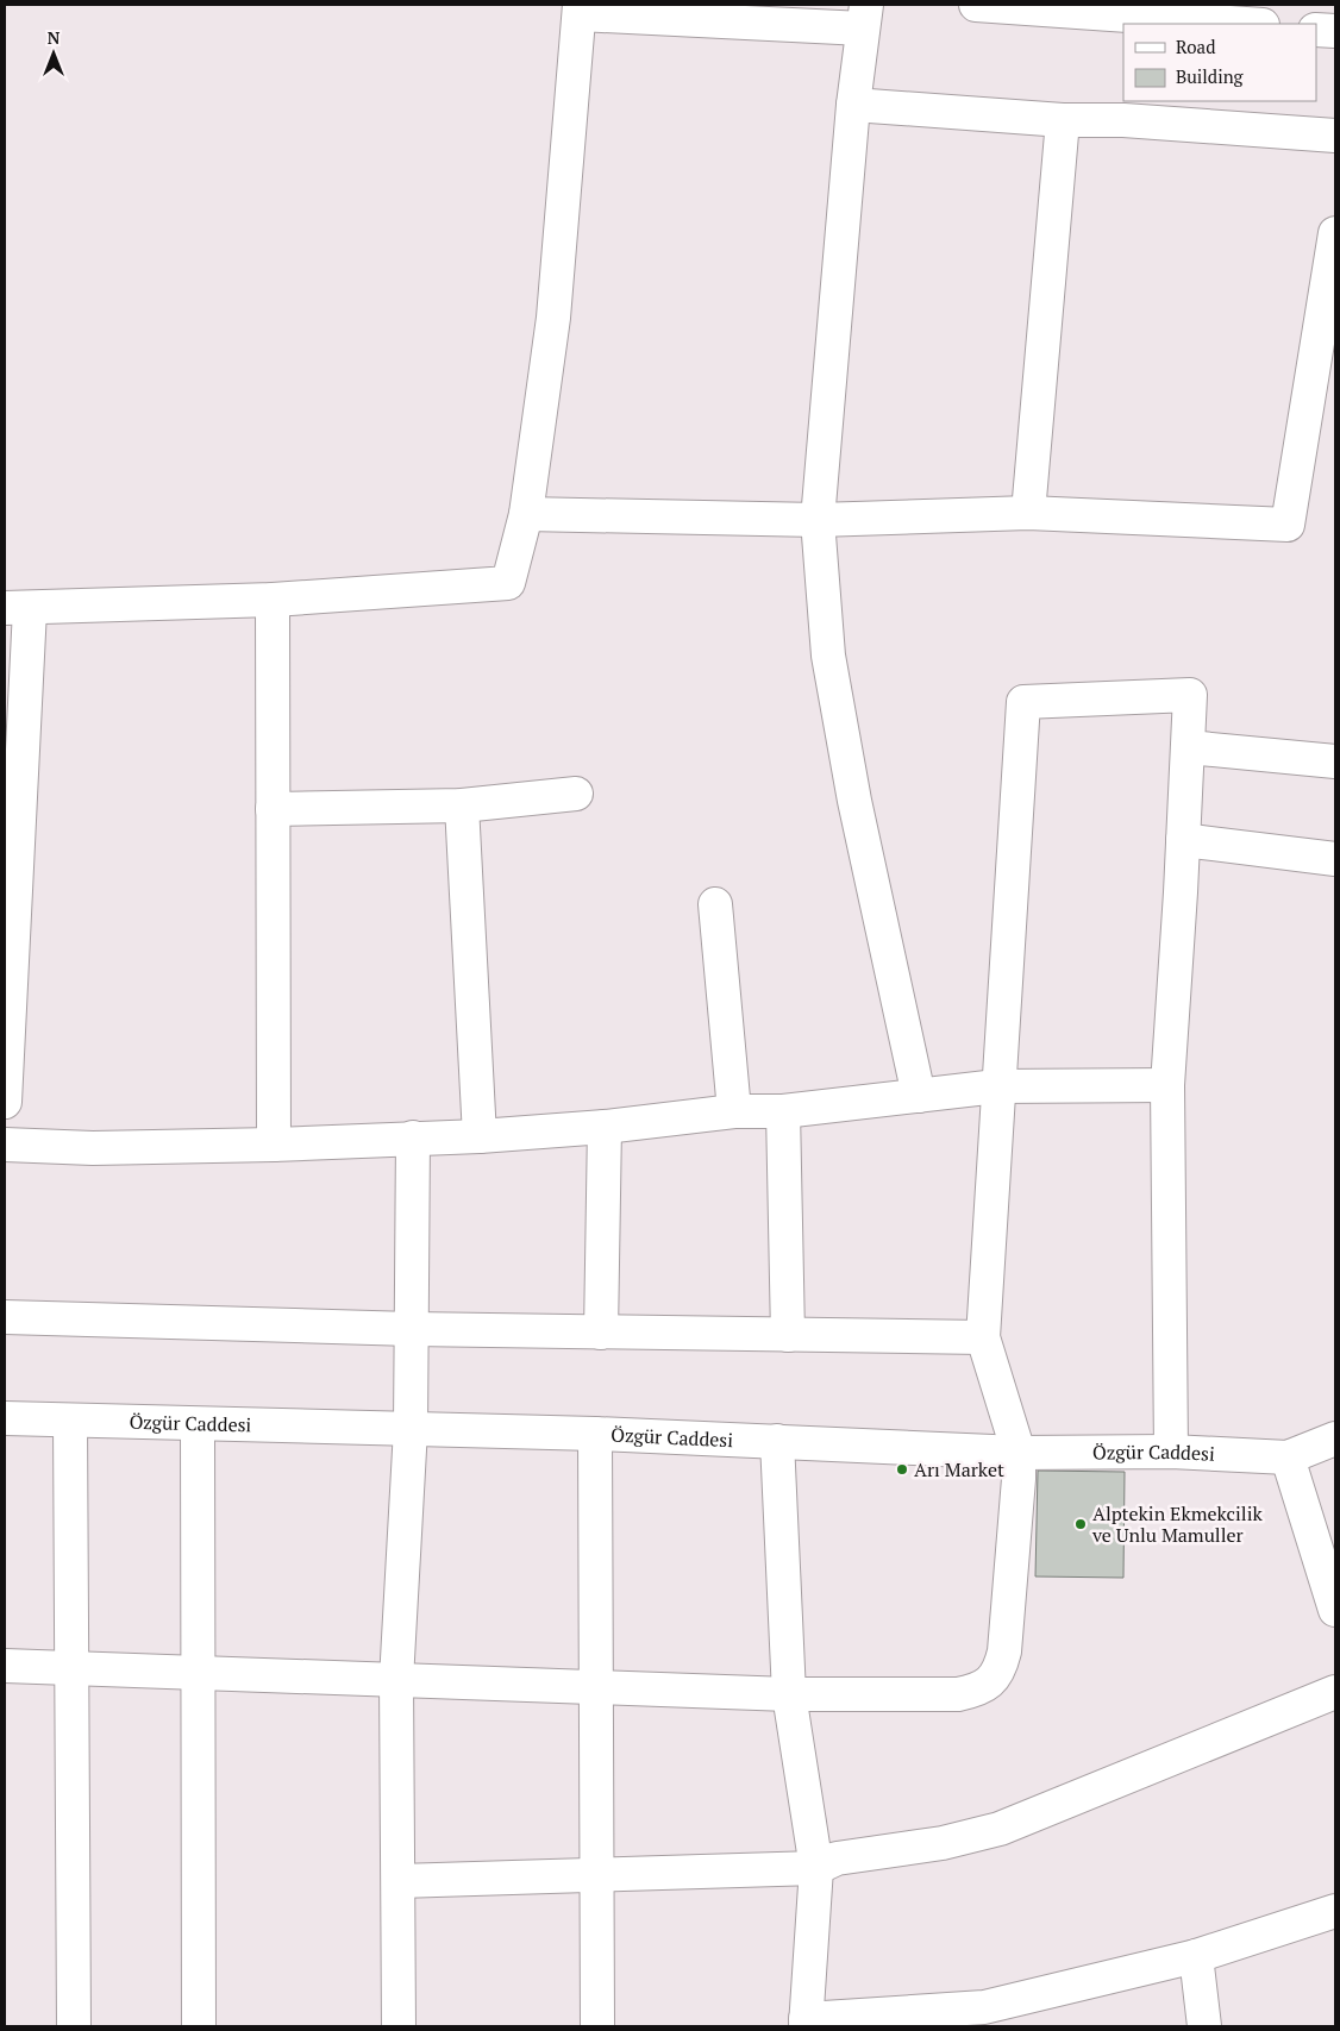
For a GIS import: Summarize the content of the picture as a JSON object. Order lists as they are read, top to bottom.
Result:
{
  "streets": {
    "street": ["Özgür Caddesi"]
  },
  "places": ["Arı Market", "Alptekin Ekmekcilik ve Unlu Mamuller"],
  "legend": ["Road", "Building"],
  "north": "top"
}
